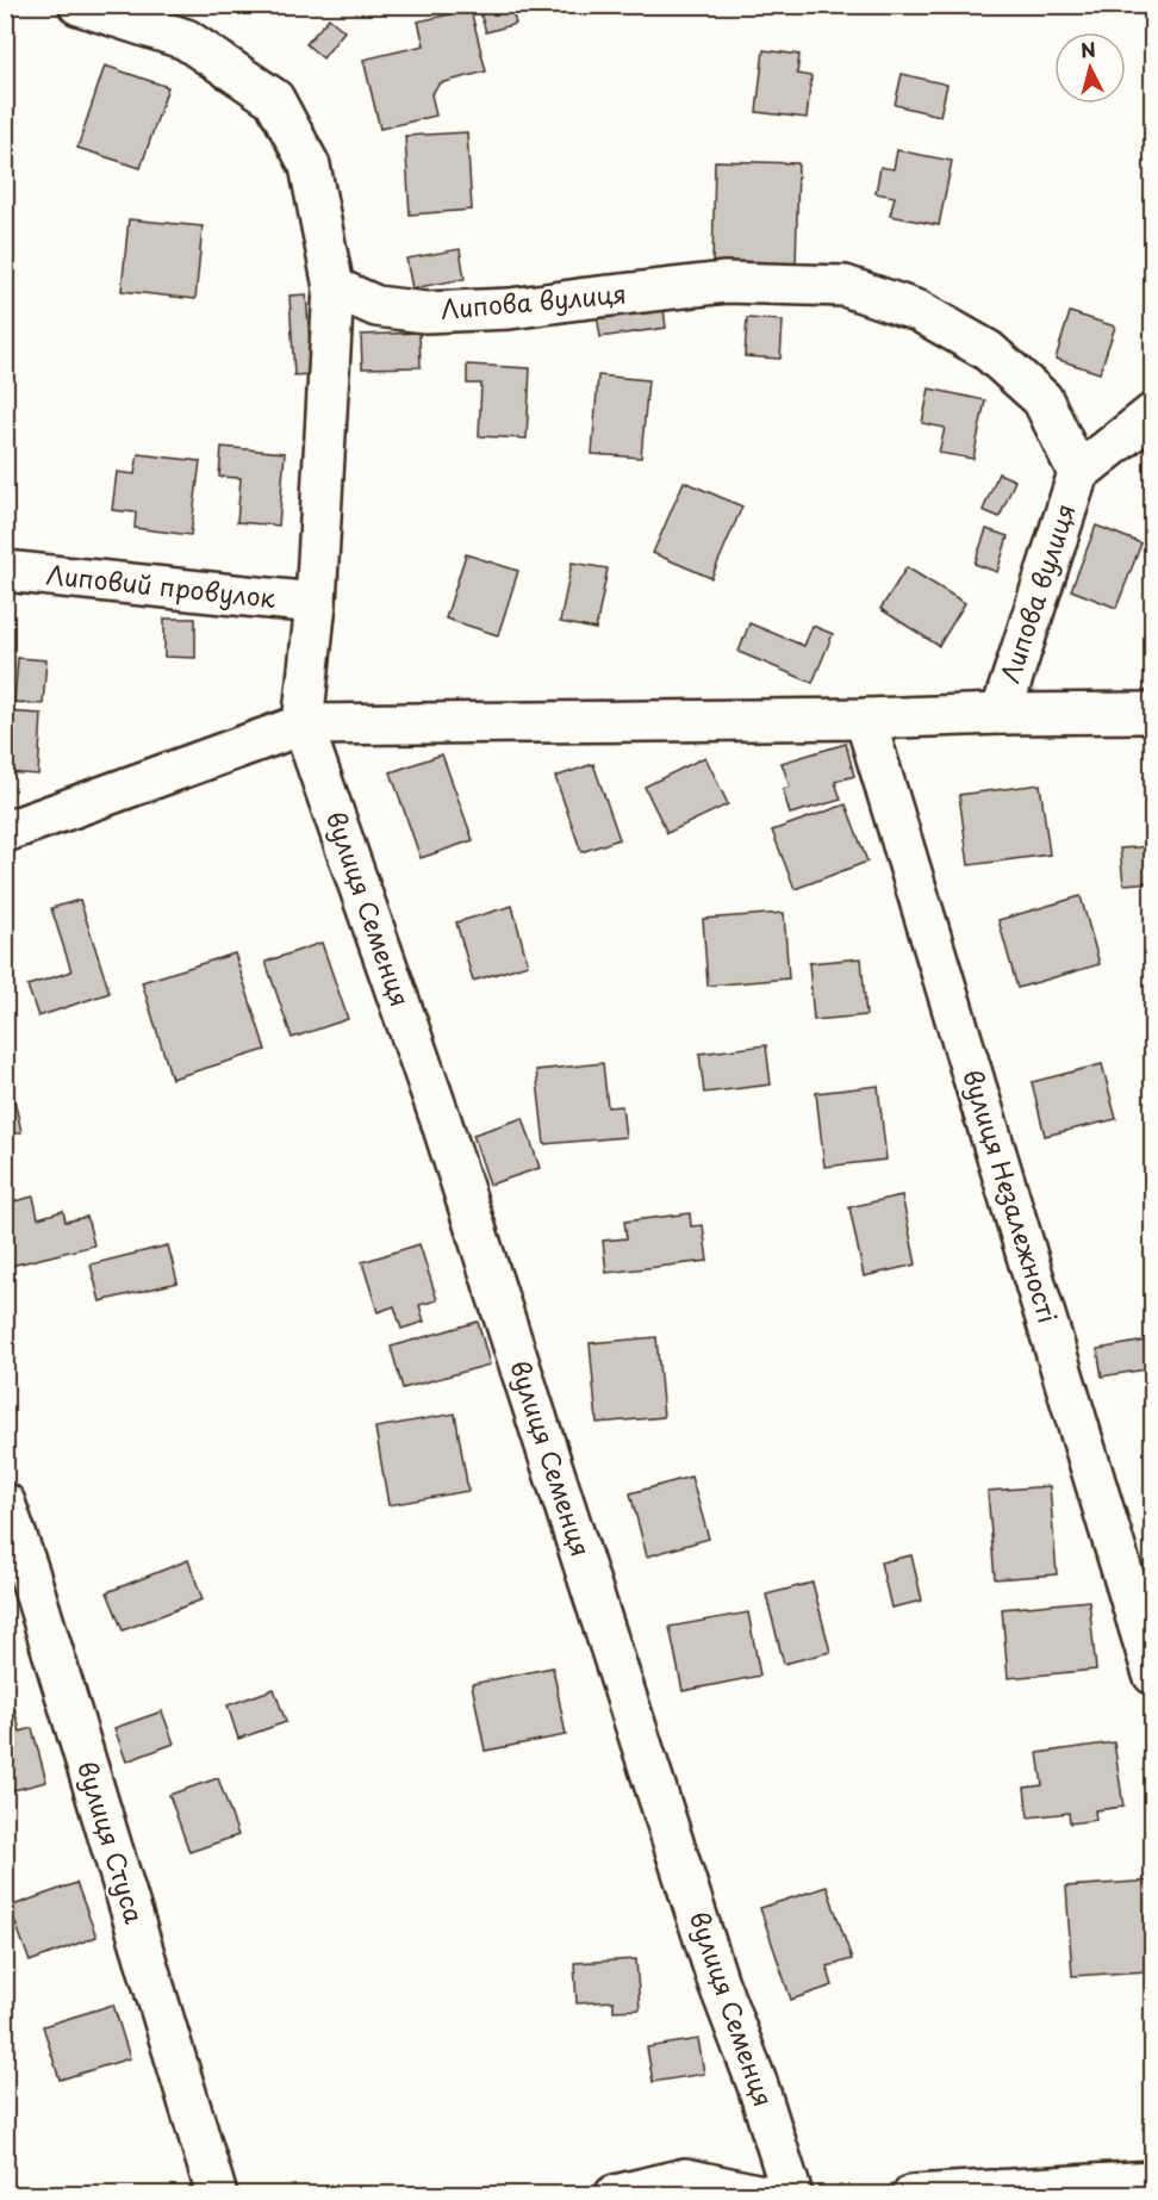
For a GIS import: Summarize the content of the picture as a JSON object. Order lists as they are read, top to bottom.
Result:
{
  "streets": {
    "street": [
      "Липова вулиця",
      "Липовий провулок",
      "вулиця Семенця",
      "вулиця Незалежності",
      "вулиця Стуса"
    ]
  },
  "crossings": [
    ["Липова вулиця", "вулиця Семенця"],
    ["Липова вулиця", "вулиця Незалежності"]
  ],
  "north": "top"
}
